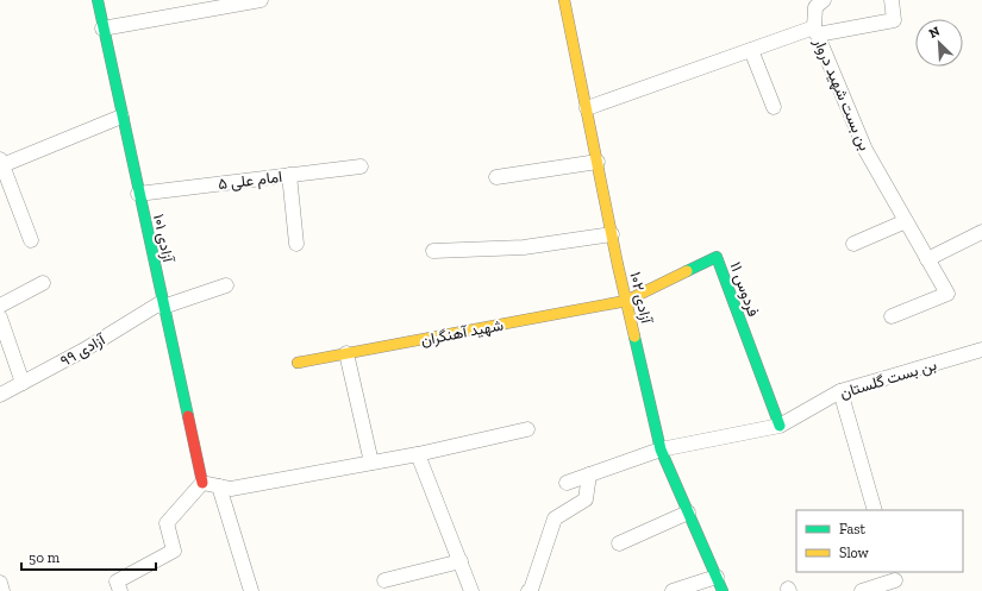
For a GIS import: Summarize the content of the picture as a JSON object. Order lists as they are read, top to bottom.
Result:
{
  "streets": {
    "street": [
      "بن بست شهید دروار",
      "امام علی ۵",
      "آزادی ۱۰۱",
      "فردوس ۱۱",
      "آزادی ۱۰۲",
      "شهید آهنگران",
      "آزادی ٩٩",
      "بن بست گلستان"
    ]
  },
  "crossings": [
    ["بن بست شهید دروار", "آزادی ۱۰۲"],
    ["امام علی ۵", "آزادی ۱۰۱"],
    ["آزادی ۱۰۱", "آزادی ٩٩"],
    ["فردوس ۱۱", "آزادی ۱۰۲"],
    ["فردوس ۱۱", "شهید آهنگران"],
    ["فردوس ۱۱", "بن بست گلستان"],
    ["آزادی ۱۰۲", "شهید آهنگران"],
    ["آزادی ۱۰۲", "بن بست گلستان"]
  ],
  "legend": ["Fast", "Slow"],
  "scale_bar": "50 m",
  "north": "top left"
}
